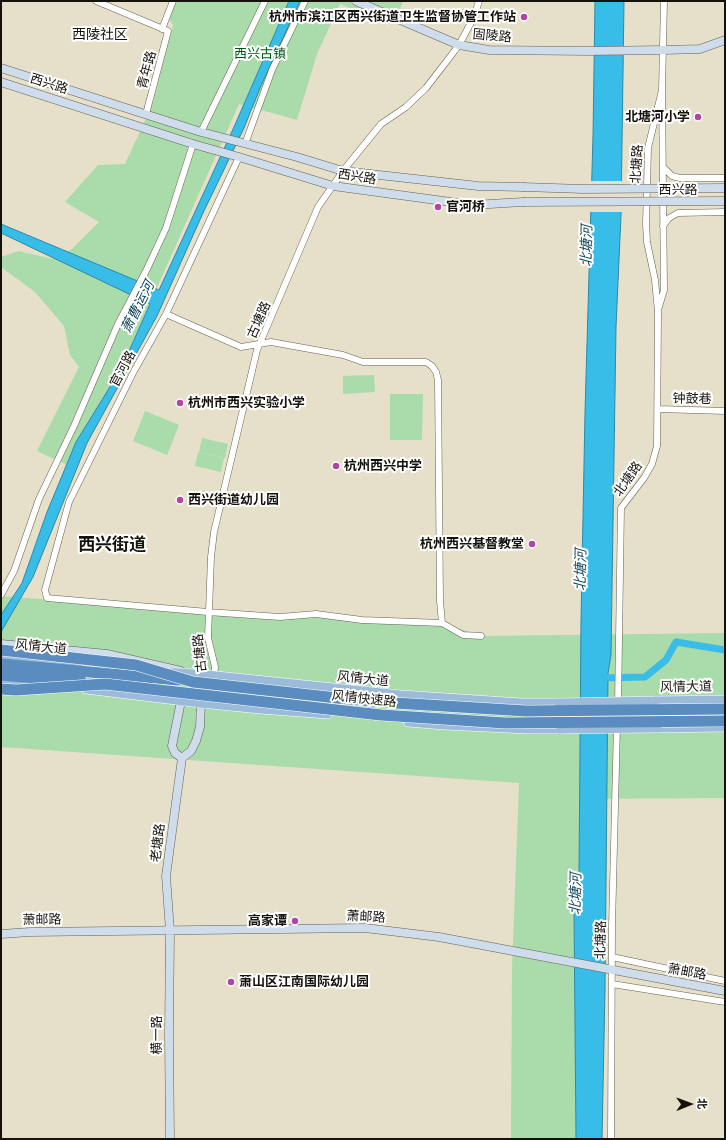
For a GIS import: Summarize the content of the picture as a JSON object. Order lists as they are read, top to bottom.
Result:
{
  "streets": {
    "highway": ["风情快速路"],
    "main road": [
      "固陵路",
      "西兴路",
      "风情大道",
      "老塘路",
      "萧邮路",
      "横一路"
    ],
    "street": [
      "青年路",
      "北塘路",
      "古塘路",
      "官河路",
      "钟鼓巷"
    ]
  },
  "crossings": [
    ["固陵路", "北塘路"],
    ["固陵路", "古塘路"],
    ["青年路", "西兴路"],
    ["西兴路", "北塘路"],
    ["西兴路", "古塘路"],
    ["西兴路", "官河路"],
    ["北塘路", "钟鼓巷"],
    ["北塘路", "萧邮路"],
    ["古塘路", "官河路"],
    ["古塘路", "风情大道"],
    ["风情大道", "风情快速路"],
    ["老塘路", "萧邮路"],
    ["老塘路", "横一路"],
    ["萧邮路", "横一路"]
  ],
  "districts": ["西陵社区", "西兴街道"],
  "water": ["北塘河", "萧曹运河"],
  "parks": ["西兴古镇"],
  "places": [
    "杭州市滨江区西兴街道卫生监督协管工作站",
    "北塘河小学",
    "官河桥",
    "杭州市西兴实验小学",
    "杭州西兴中学",
    "西兴街道幼儿园",
    "杭州西兴基督教堂",
    "高家谭",
    "萧山区江南国际幼儿园"
  ],
  "north": "right"
}
